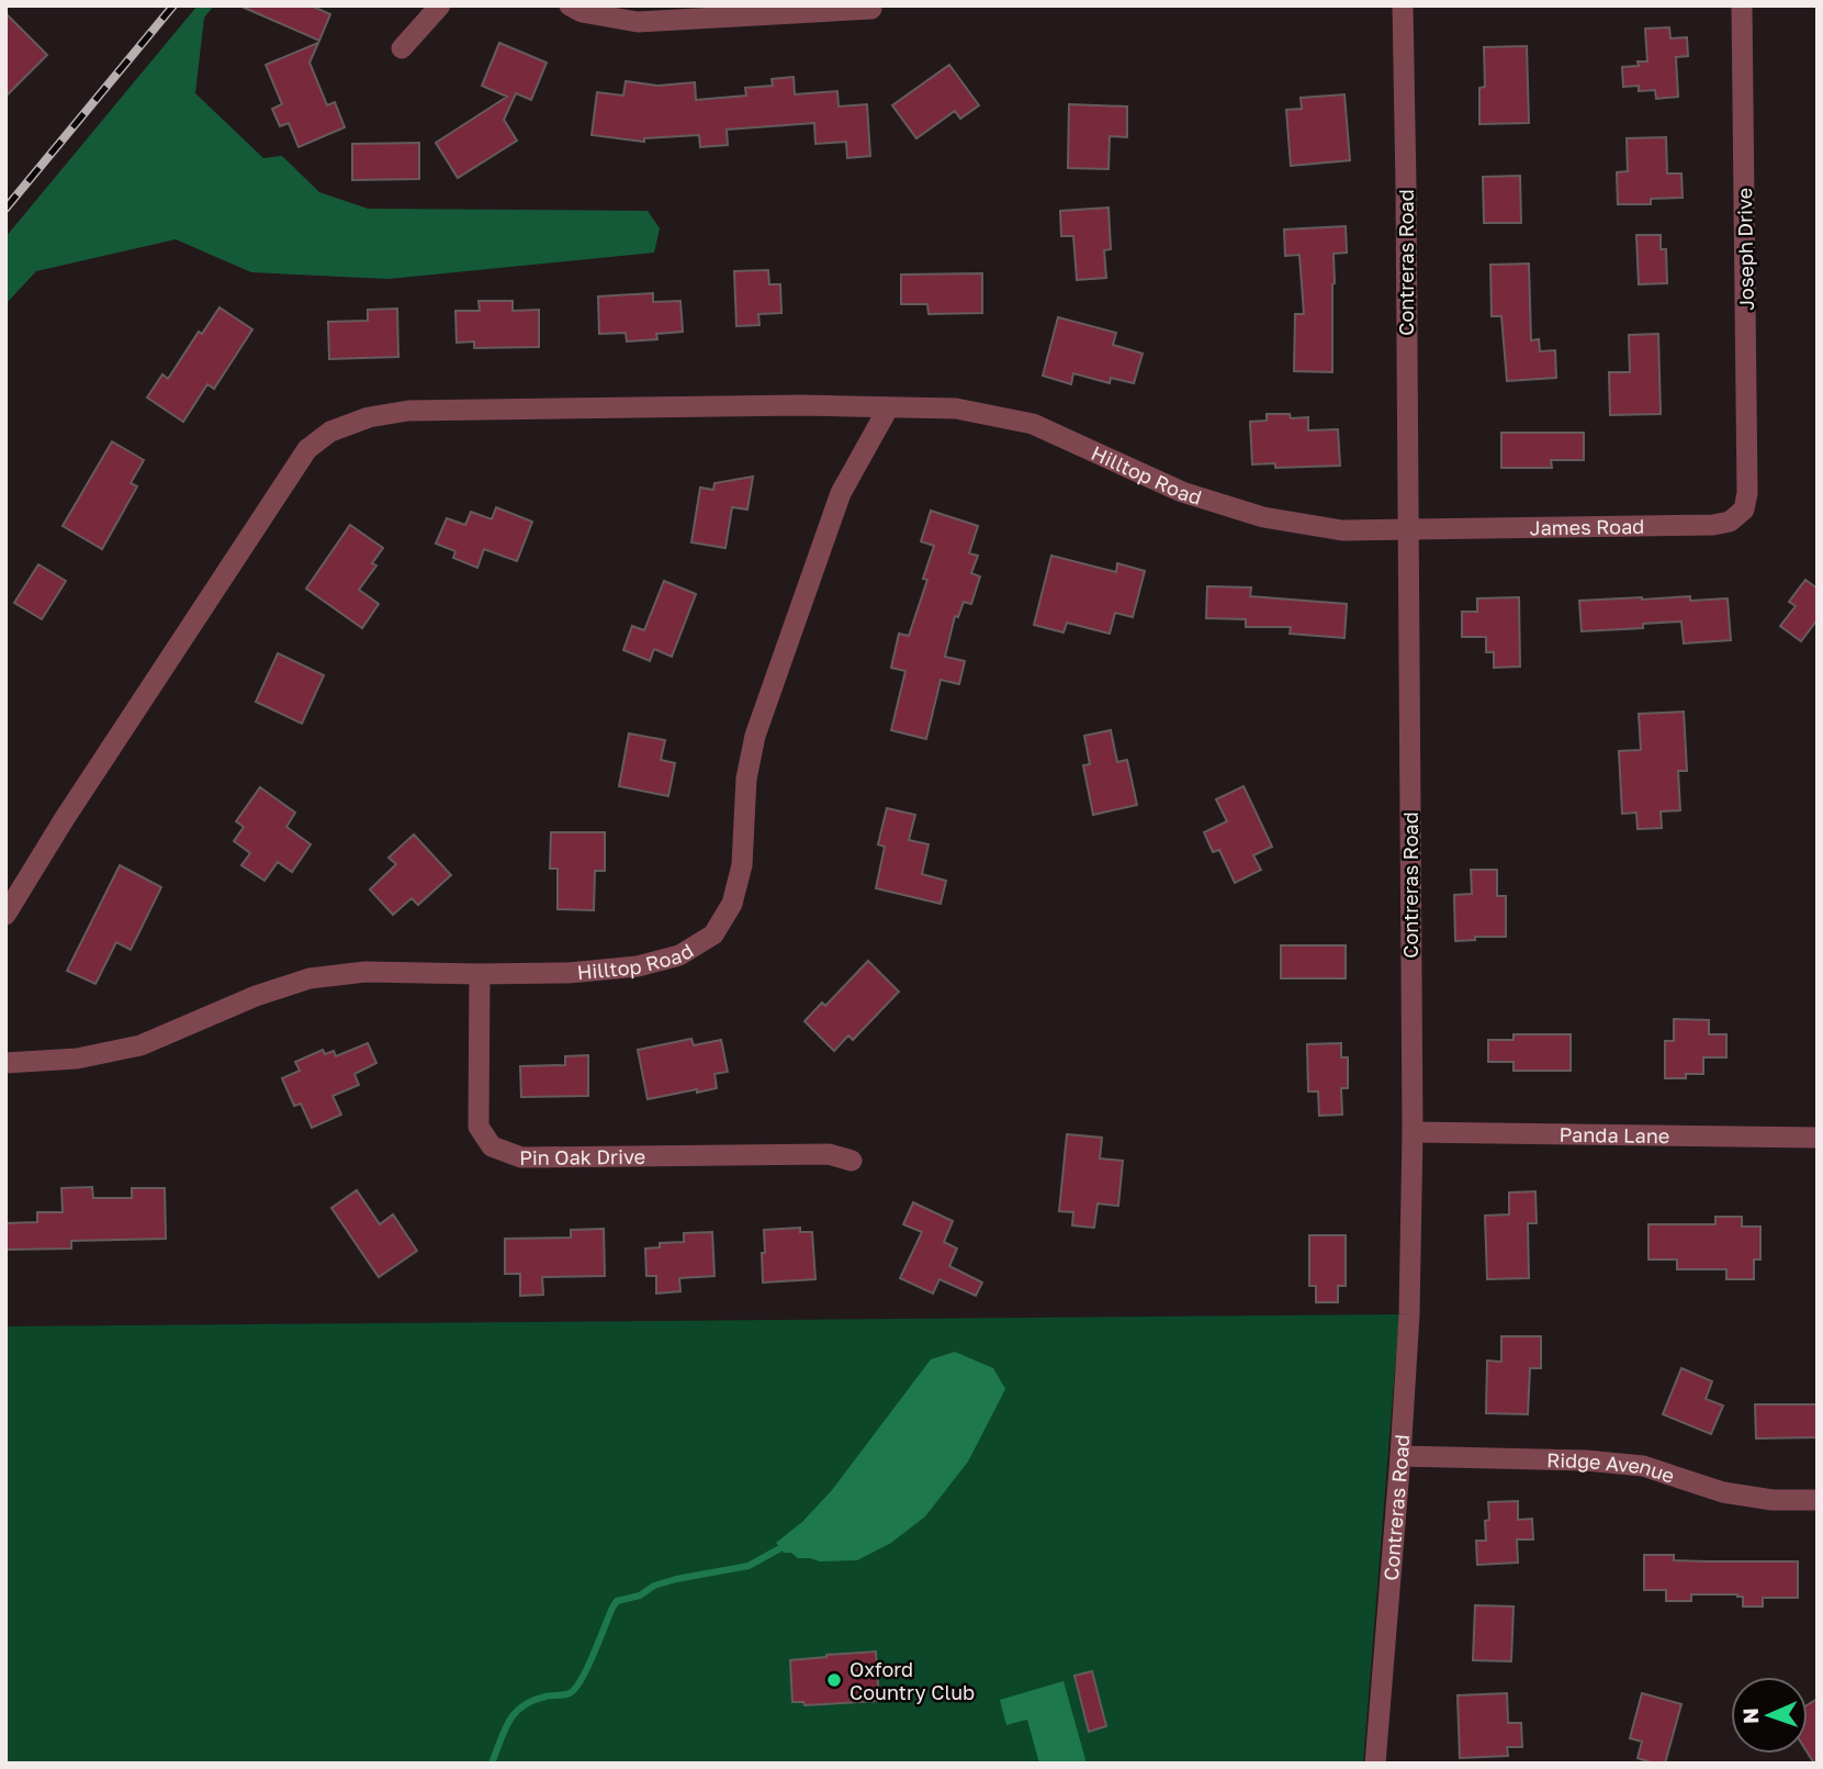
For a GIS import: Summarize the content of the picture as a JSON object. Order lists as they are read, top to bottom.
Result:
{
  "streets": {
    "street": [
      "Joseph Drive",
      "Contreras Road",
      "Hilltop Road",
      "James Road",
      "Panda Lane",
      "Pin Oak Drive",
      "Ridge Avenue"
    ]
  },
  "crossings": [
    ["Joseph Drive", "James Road"],
    ["Contreras Road", "Hilltop Road"],
    ["Contreras Road", "James Road"],
    ["Contreras Road", "Panda Lane"],
    ["Contreras Road", "Ridge Avenue"],
    ["Hilltop Road", "James Road"],
    ["Hilltop Road", "Pin Oak Drive"]
  ],
  "places": ["Oxford Country Club"],
  "north": "left"
}
